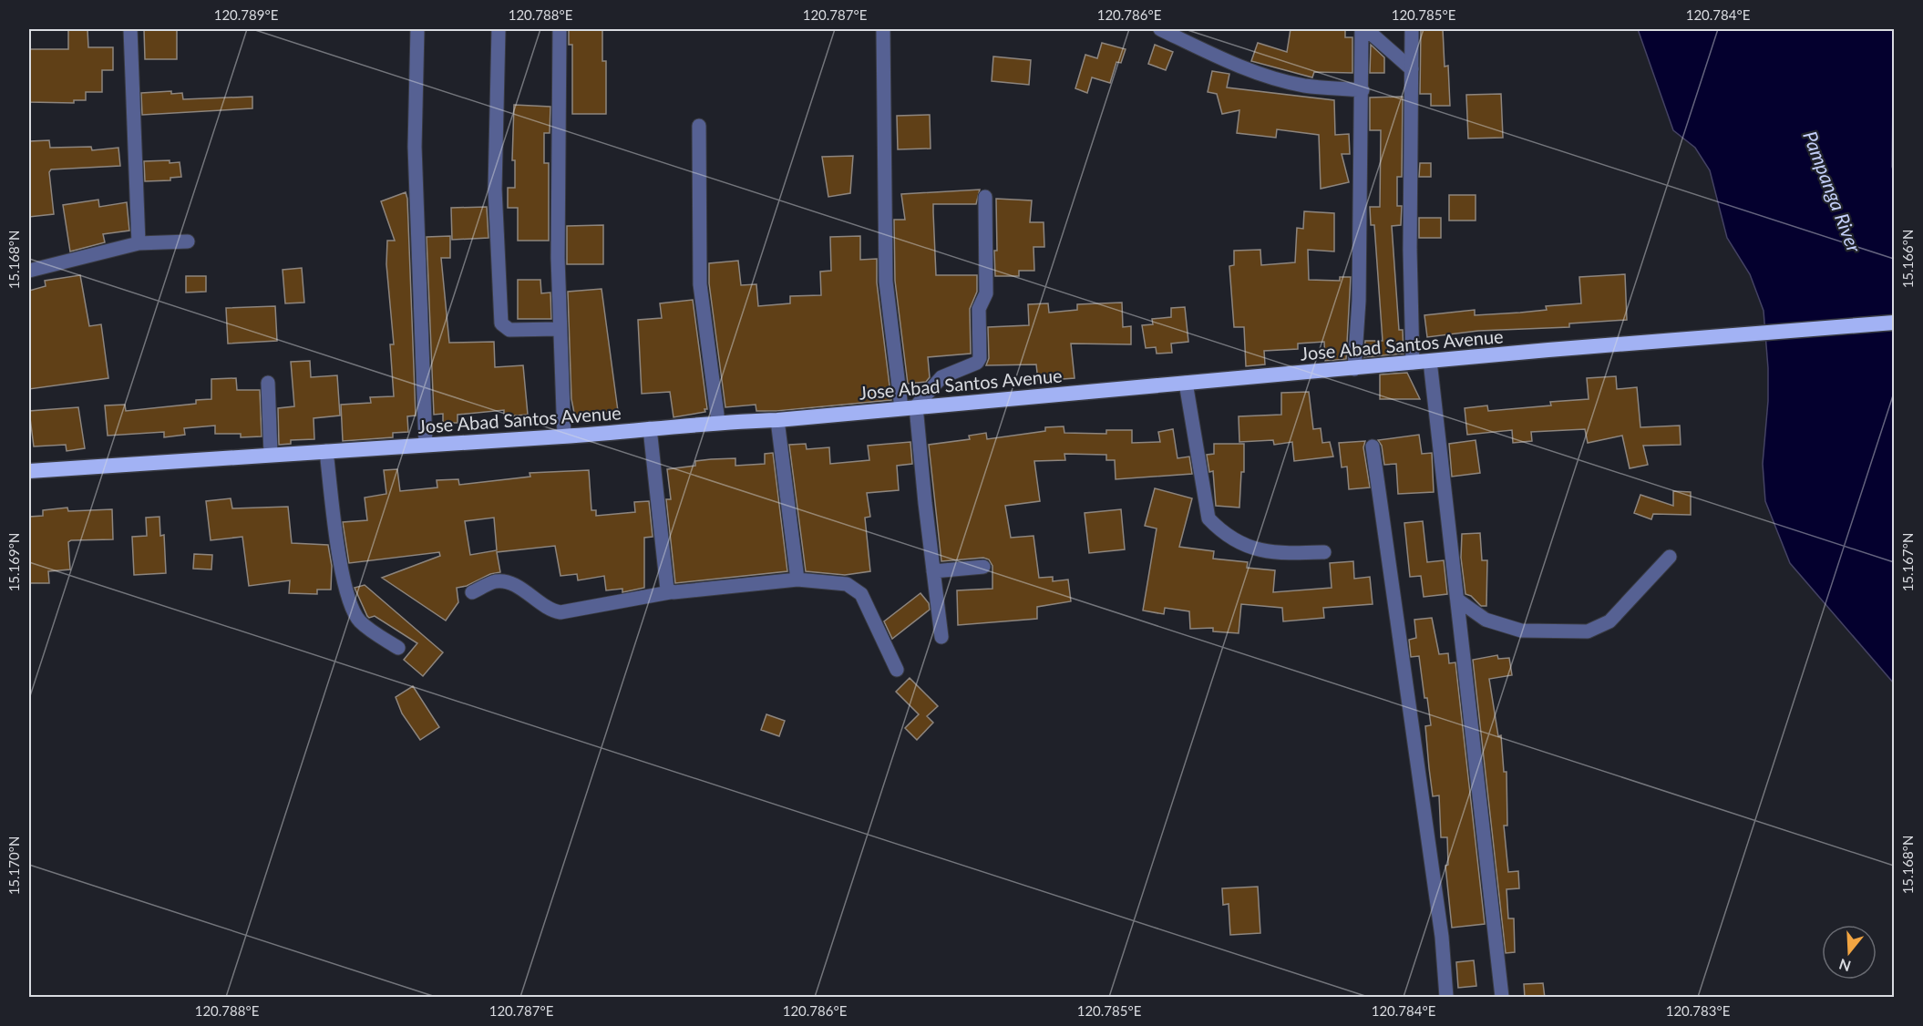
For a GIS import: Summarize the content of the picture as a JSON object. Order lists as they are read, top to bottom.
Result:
{
  "streets": {
    "highway": ["Jose Abad Santos Avenue"]
  },
  "water": ["Pampanga River"],
  "north": "bottom",
  "coordinates": [
    "120.789°E",
    "120.788°E",
    "120.787°E",
    "120.786°E",
    "120.785°E",
    "120.784°E",
    "15.166°N",
    "15.168°N",
    "15.167°N",
    "15.169°N",
    "15.170°N",
    "120.783°E"
  ]
}
